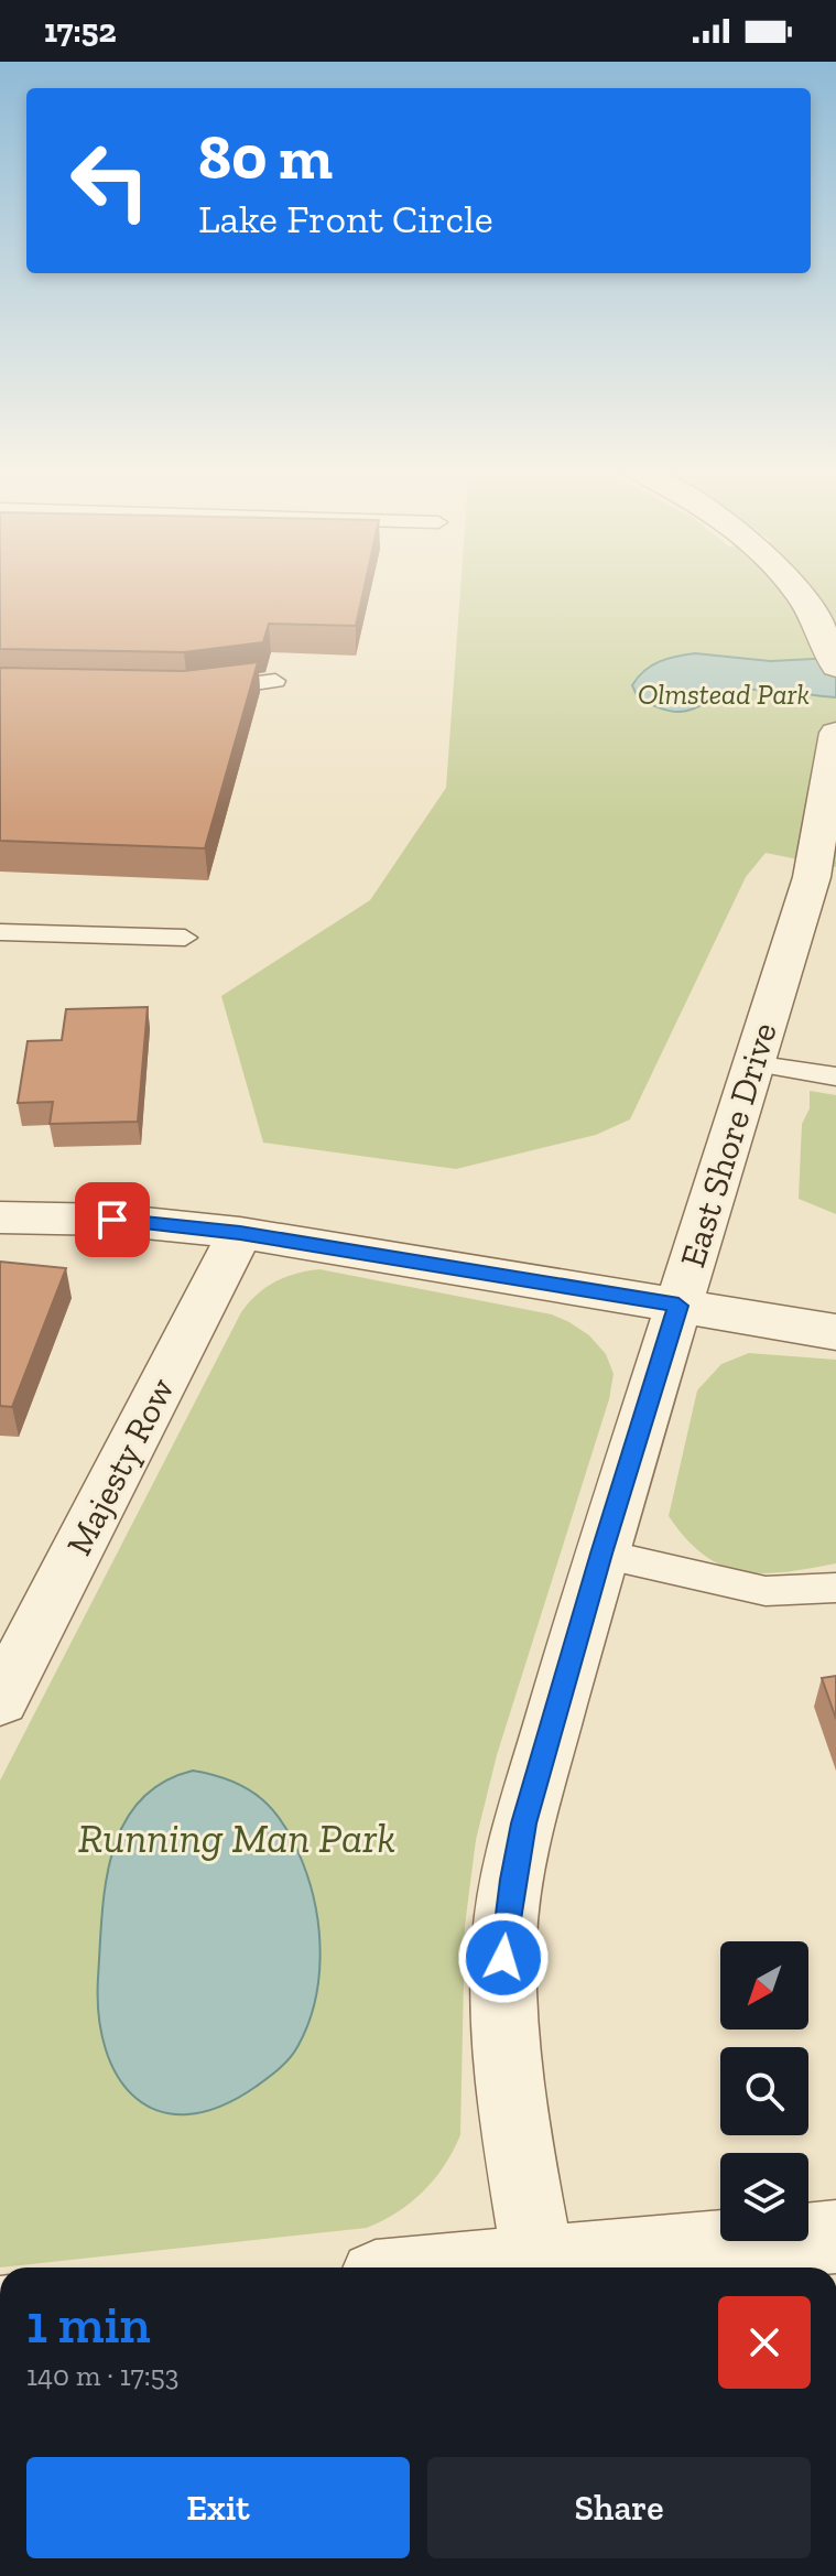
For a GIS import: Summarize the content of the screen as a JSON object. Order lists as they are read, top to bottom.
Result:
{
  "streets": {
    "street": ["East Shore Drive", "Majesty Row"]
  },
  "parks": ["Olmstead Park", "Running Man Park"],
  "north": "bottom left",
  "page": {
    "status": "17:52",
    "turn": ["80 m", "Lake Front Circle"],
    "heading": ["1 min", "140 m · 17:53"],
    "buttons": ["Exit", "Share"]
  }
}
